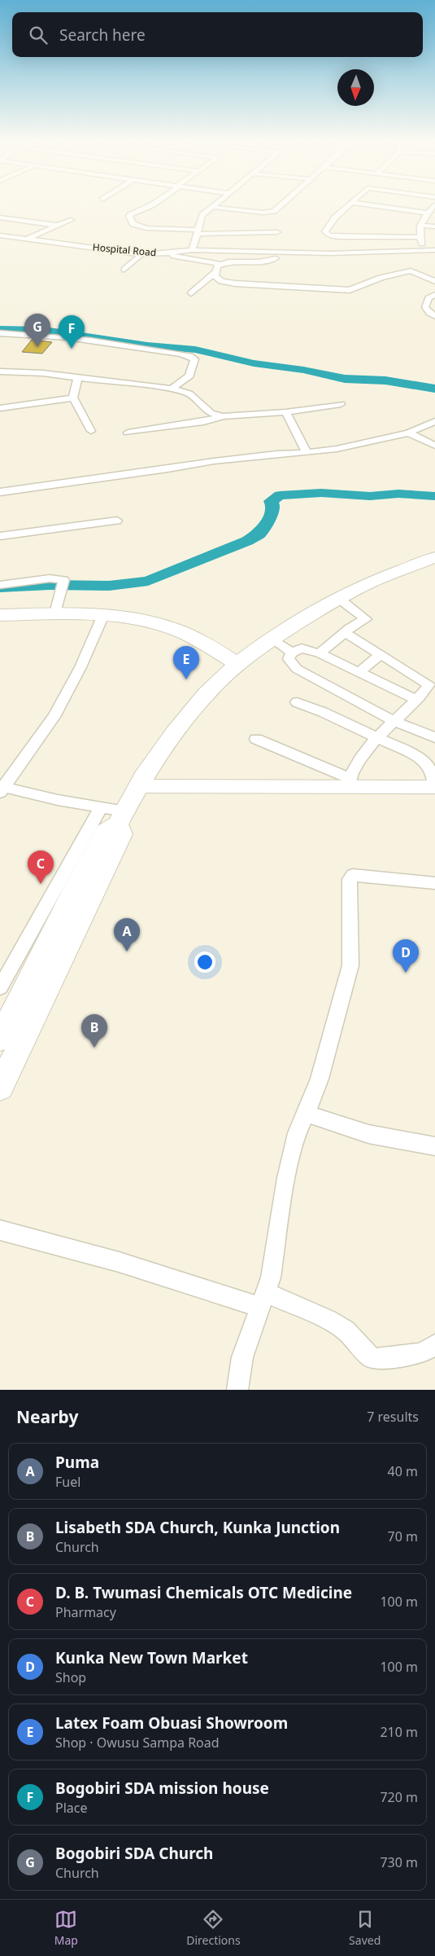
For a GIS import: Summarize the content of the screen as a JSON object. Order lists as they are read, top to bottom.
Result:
{
  "streets": {
    "street": ["Hospital Road"]
  },
  "north": "bottom",
  "page": {
    "search": "Search here",
    "pins": [
      "G",
      "F",
      "E",
      "C",
      "A",
      "D",
      "B"
    ],
    "heading": ["Nearby", "7 results"],
    "list": [
      {
        "mark": "A",
        "name": "Puma",
        "note": "Fuel",
        "value": "40 m"
      },
      {
        "mark": "B",
        "name": "Lisabeth SDA Church, Kunka Junction",
        "note": "Church",
        "value": "70 m"
      },
      {
        "mark": "C",
        "name": "D. B. Twumasi Chemicals OTC Medicine",
        "note": "Pharmacy",
        "value": "100 m"
      },
      {
        "mark": "D",
        "name": "Kunka New Town Market",
        "note": "Shop",
        "value": "100 m"
      },
      {
        "mark": "E",
        "name": "Latex Foam Obuasi Showroom",
        "note": "Shop · Owusu Sampa Road",
        "value": "210 m"
      },
      {
        "mark": "F",
        "name": "Bogobiri SDA mission house",
        "note": "Place",
        "value": "720 m"
      },
      {
        "mark": "G",
        "name": "Bogobiri SDA Church",
        "note": "Church",
        "value": "730 m"
      }
    ],
    "nav": ["Map", "Directions", "Saved"]
  }
}
